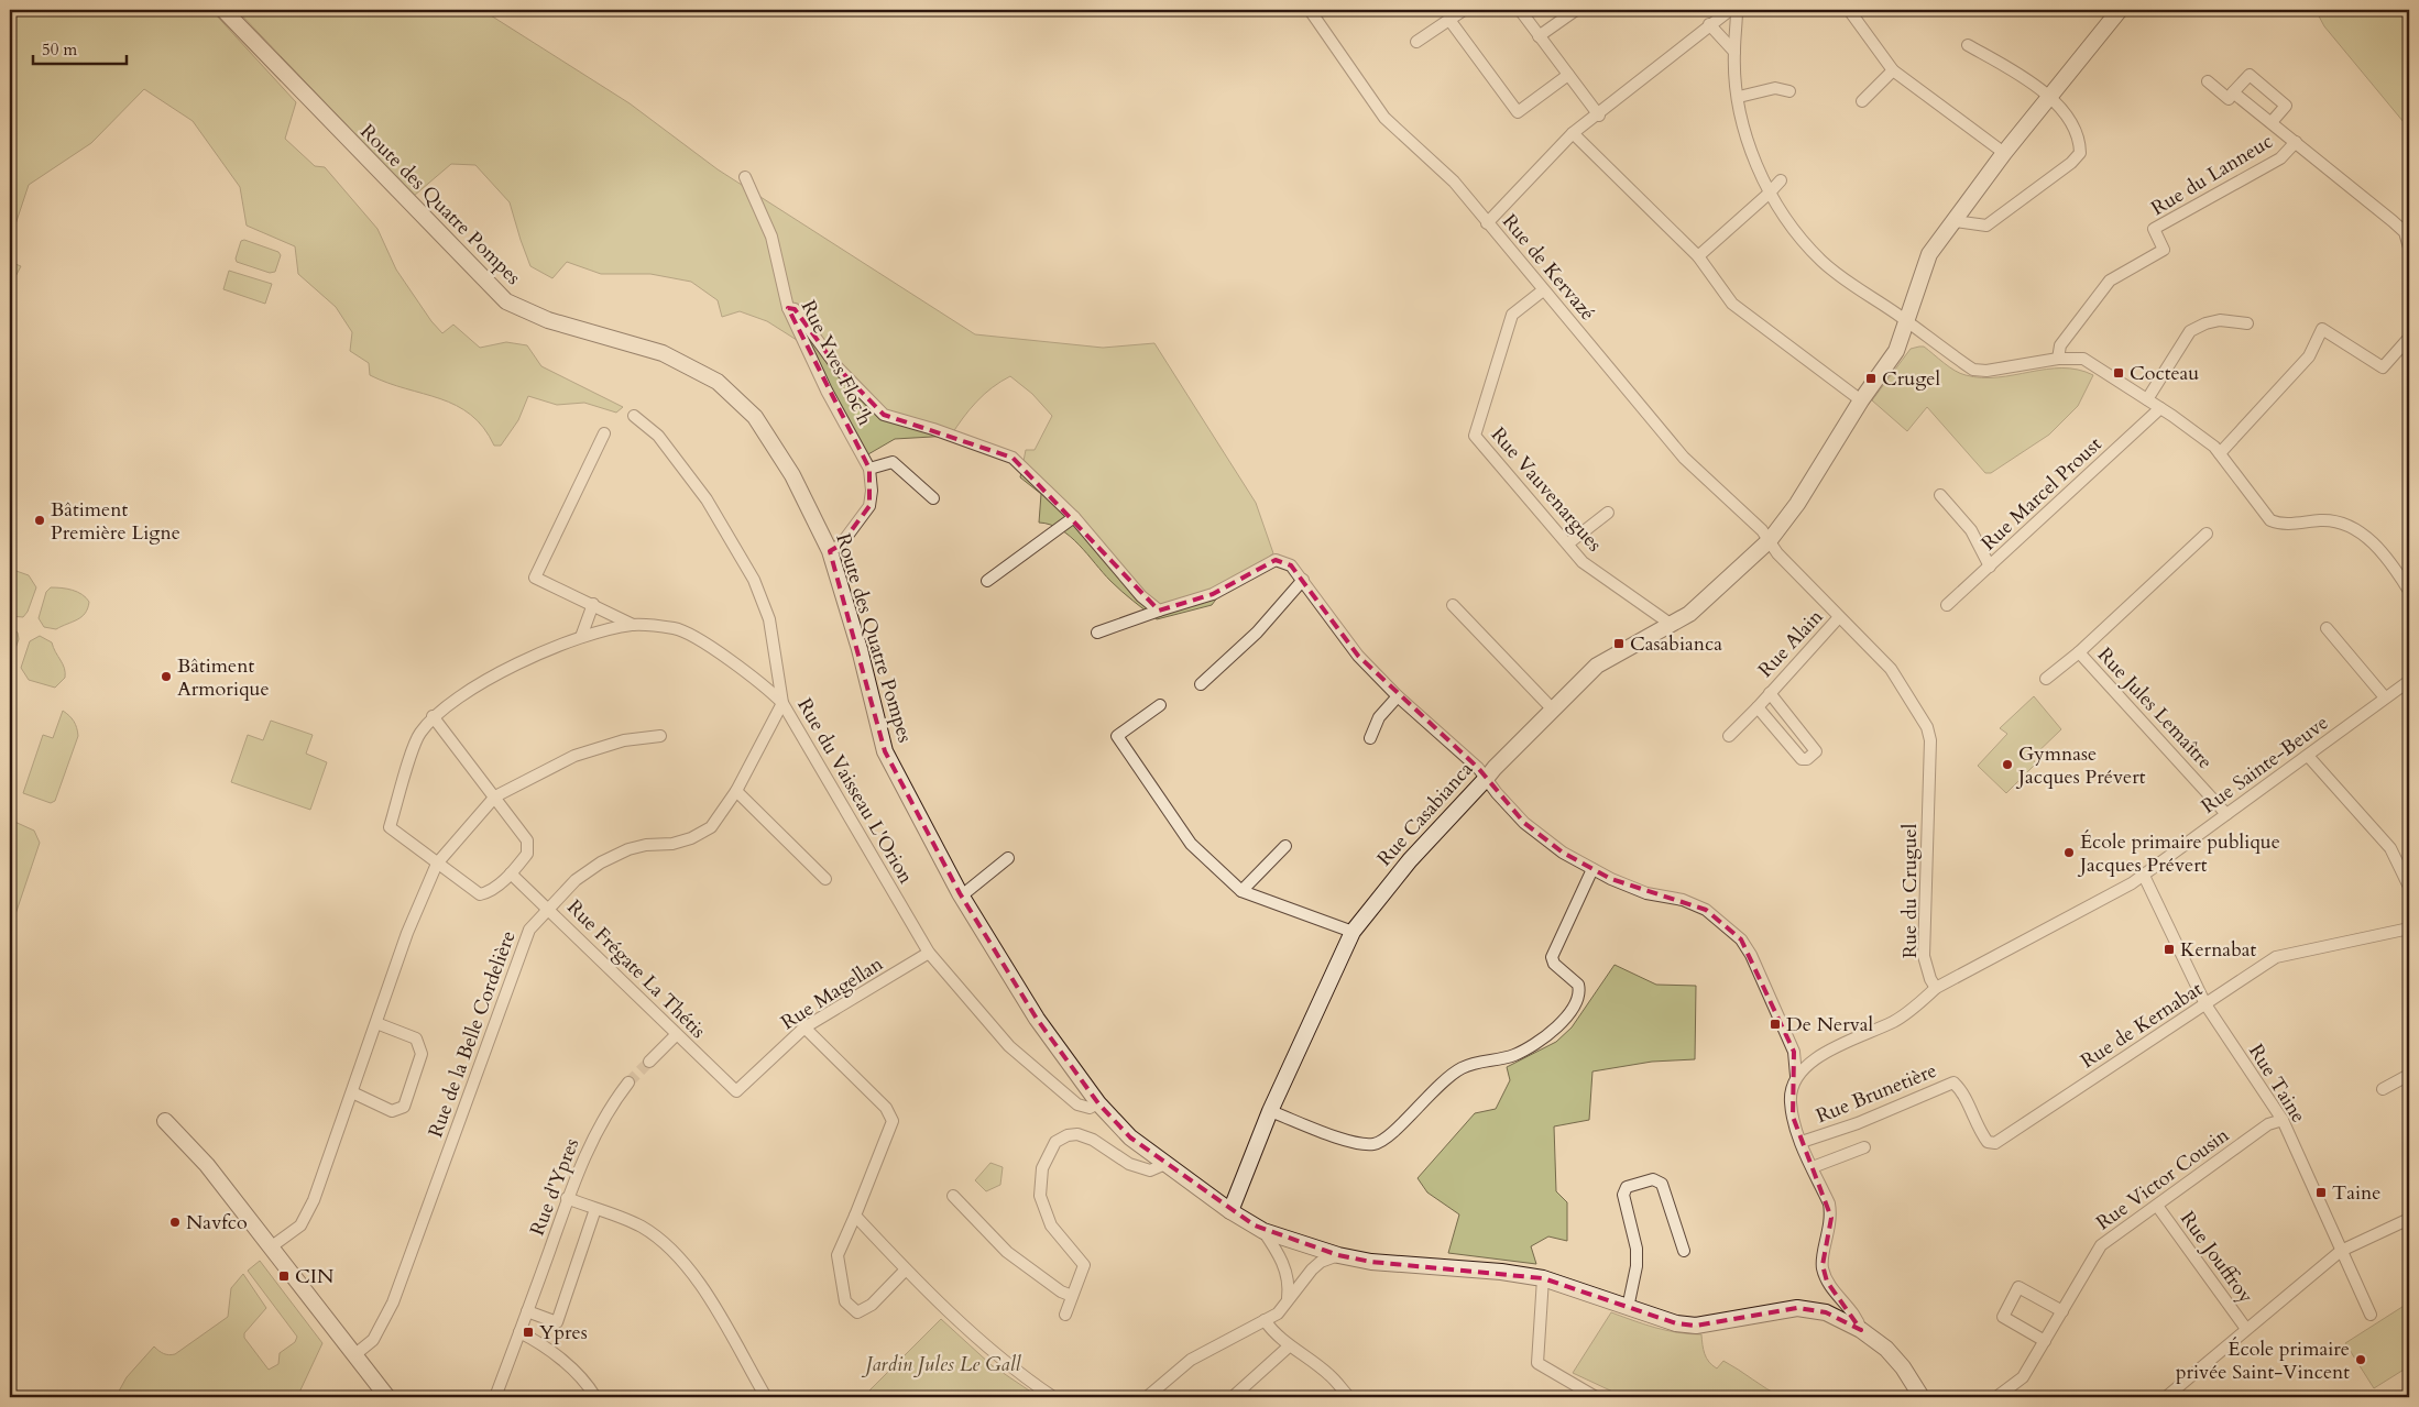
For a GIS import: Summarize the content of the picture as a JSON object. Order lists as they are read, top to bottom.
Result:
{
  "streets": {
    "street": [
      "Rue du Lanneuc",
      "Route des Quatre Pompes",
      "Rue de Kervazé",
      "Rue Yves Floc'h",
      "Rue Vauvenargues",
      "Rue Marcel Proust",
      "Rue Alain",
      "Rue Jules Lemaître",
      "Rue Sainte-Beuve",
      "Rue du Vaisseau L'Orion",
      "Rue Casabianca",
      "Rue du Cruguel",
      "Rue Frégate La Thétis",
      "Rue Magellan",
      "Rue de Kernabat",
      "Rue de la Belle Cordelière",
      "Rue Taine",
      "Rue Brunetière",
      "Rue Victor Cousin",
      "Rue d'Ypres",
      "Rue Jouffroy"
    ]
  },
  "crossings": [
    ["Route des Quatre Pompes", "Rue Yves Floc'h"],
    ["Route des Quatre Pompes", "Rue du Vaisseau L'Orion"],
    ["Route des Quatre Pompes", "Rue Casabianca"],
    ["Rue de Kervazé", "Rue Vauvenargues"],
    ["Rue de Kervazé", "Rue Casabianca"],
    ["Rue de Kervazé", "Rue du Cruguel"],
    ["Rue Vauvenargues", "Rue Casabianca"],
    ["Rue Alain", "Rue du Cruguel"],
    ["Rue Jules Lemaître", "Rue Sainte-Beuve"],
    ["Rue Sainte-Beuve", "Rue du Cruguel"],
    ["Rue Sainte-Beuve", "Rue Taine"],
    ["Rue du Vaisseau L'Orion", "Rue Magellan"],
    ["Rue du Vaisseau L'Orion", "Rue de la Belle Cordelière"],
    ["Rue Casabianca", "Rue du Cruguel"],
    ["Rue Frégate La Thétis", "Rue Magellan"],
    ["Rue Frégate La Thétis", "Rue de la Belle Cordelière"],
    ["Rue de Kernabat", "Rue Taine"],
    ["Rue de Kernabat", "Rue Brunetière"],
    ["Rue Taine", "Rue Victor Cousin"],
    ["Rue Victor Cousin", "Rue Jouffroy"]
  ],
  "parks": ["Jardin Jules Le Gall"],
  "places": {
    "transit": [
      "Cocteau",
      "Crugel",
      "Casabianca",
      "Kernabat",
      "De Nerval",
      "Taine",
      "CIN",
      "Ypres"
    ],
    "other": [
      "Bâtiment Première Ligne",
      "Bâtiment Armorique",
      "Gymnase Jacques Prévert",
      "École primaire publique Jacques Prévert",
      "Navfco",
      "École primaire privée Saint-Vincent"
    ]
  },
  "scale_bar": "50 m"
}
